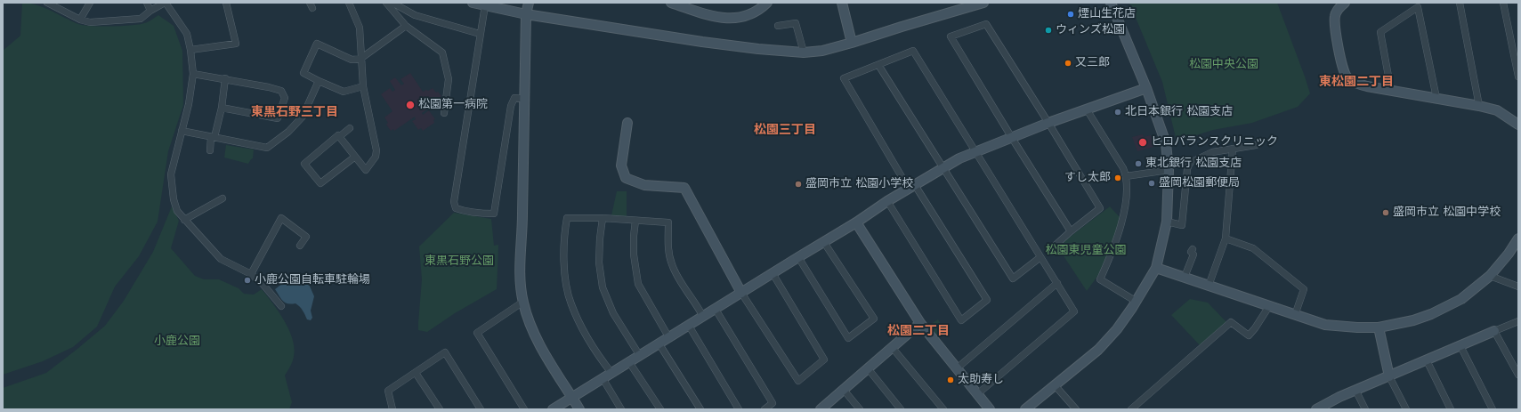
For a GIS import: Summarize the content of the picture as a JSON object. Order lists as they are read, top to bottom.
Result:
{
  "districts": [
    "東松園二丁目",
    "東黒石野三丁目",
    "松園三丁目",
    "松園二丁目"
  ],
  "parks": [
    "松園中央公園",
    "松園東児童公園",
    "東黒石野公園",
    "小鹿公園"
  ],
  "places": [
    "煙山生花店",
    "ウィンズ松園",
    "又三郎",
    "松園第一病院",
    "北日本銀行 松園支店",
    "ヒロバランスクリニック",
    "東北銀行 松園支店",
    "すし太郎",
    "盛岡松園郵便局",
    "盛岡市立 松園小学校",
    "盛岡市立 松園中学校",
    "小鹿公園自転車駐輪場",
    "太助寿し"
  ]
}
